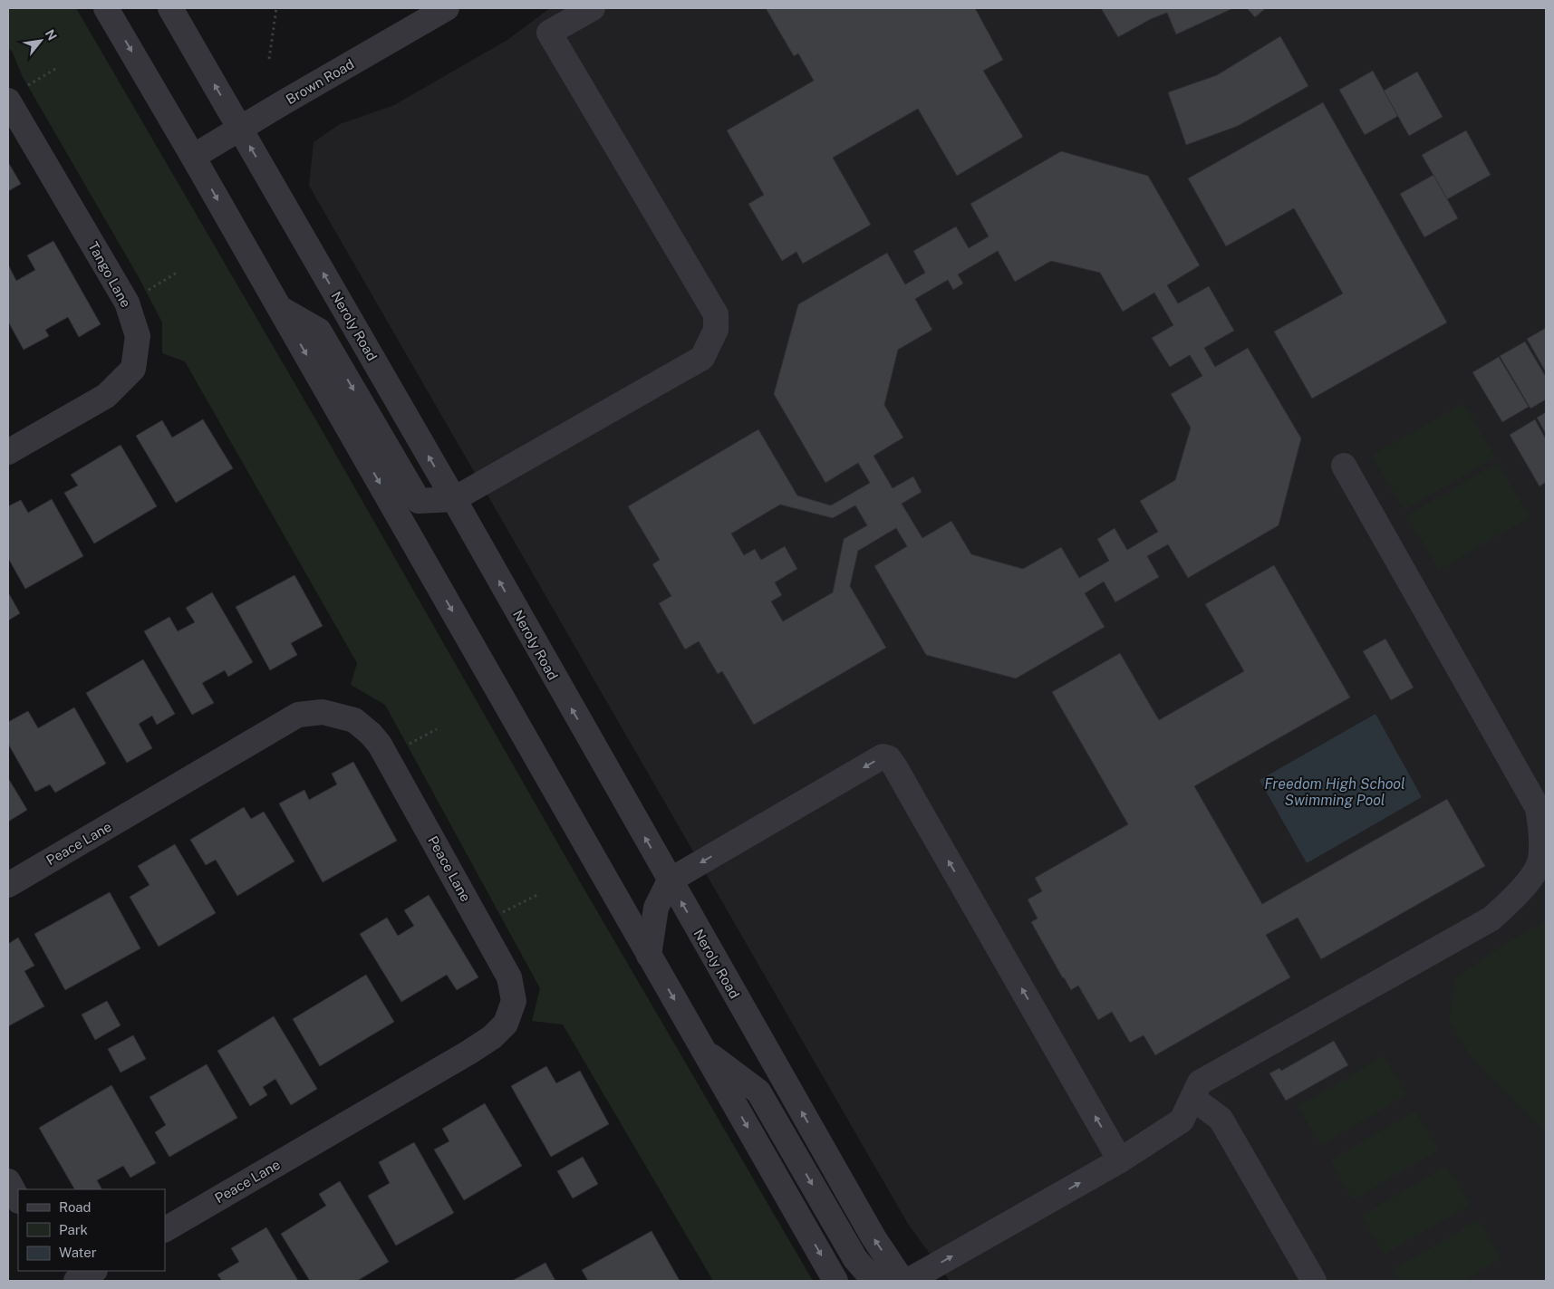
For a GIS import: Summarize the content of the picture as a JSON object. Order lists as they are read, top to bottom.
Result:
{
  "streets": {
    "street": [
      "Brown Road",
      "Tango Lane",
      "Neroly Road",
      "Peace Lane"
    ]
  },
  "crossings": [
    ["Brown Road", "Neroly Road"]
  ],
  "water": ["Freedom High School Swimming Pool"],
  "legend": ["Road", "Park", "Water"],
  "north": "top right"
}
